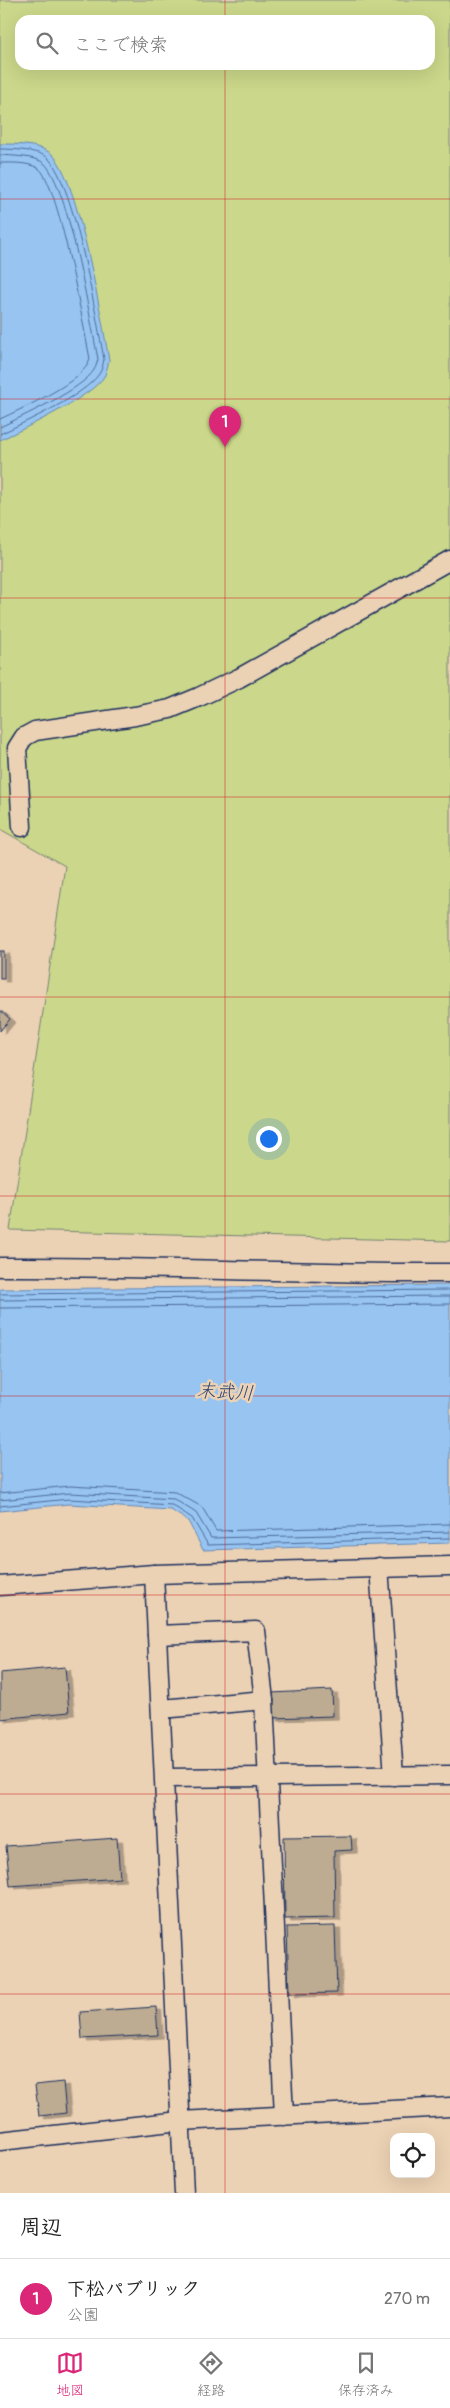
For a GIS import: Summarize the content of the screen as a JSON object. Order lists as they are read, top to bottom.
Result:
{
  "water": ["末武川"],
  "page": {
    "search": "ここで検索",
    "pins": "1",
    "heading": "周辺",
    "list": [
      {
        "mark": "1",
        "name": "下松パブリック",
        "note": "公園",
        "value": "270 m"
      }
    ],
    "nav": ["地図", "経路", "保存済み"]
  }
}
